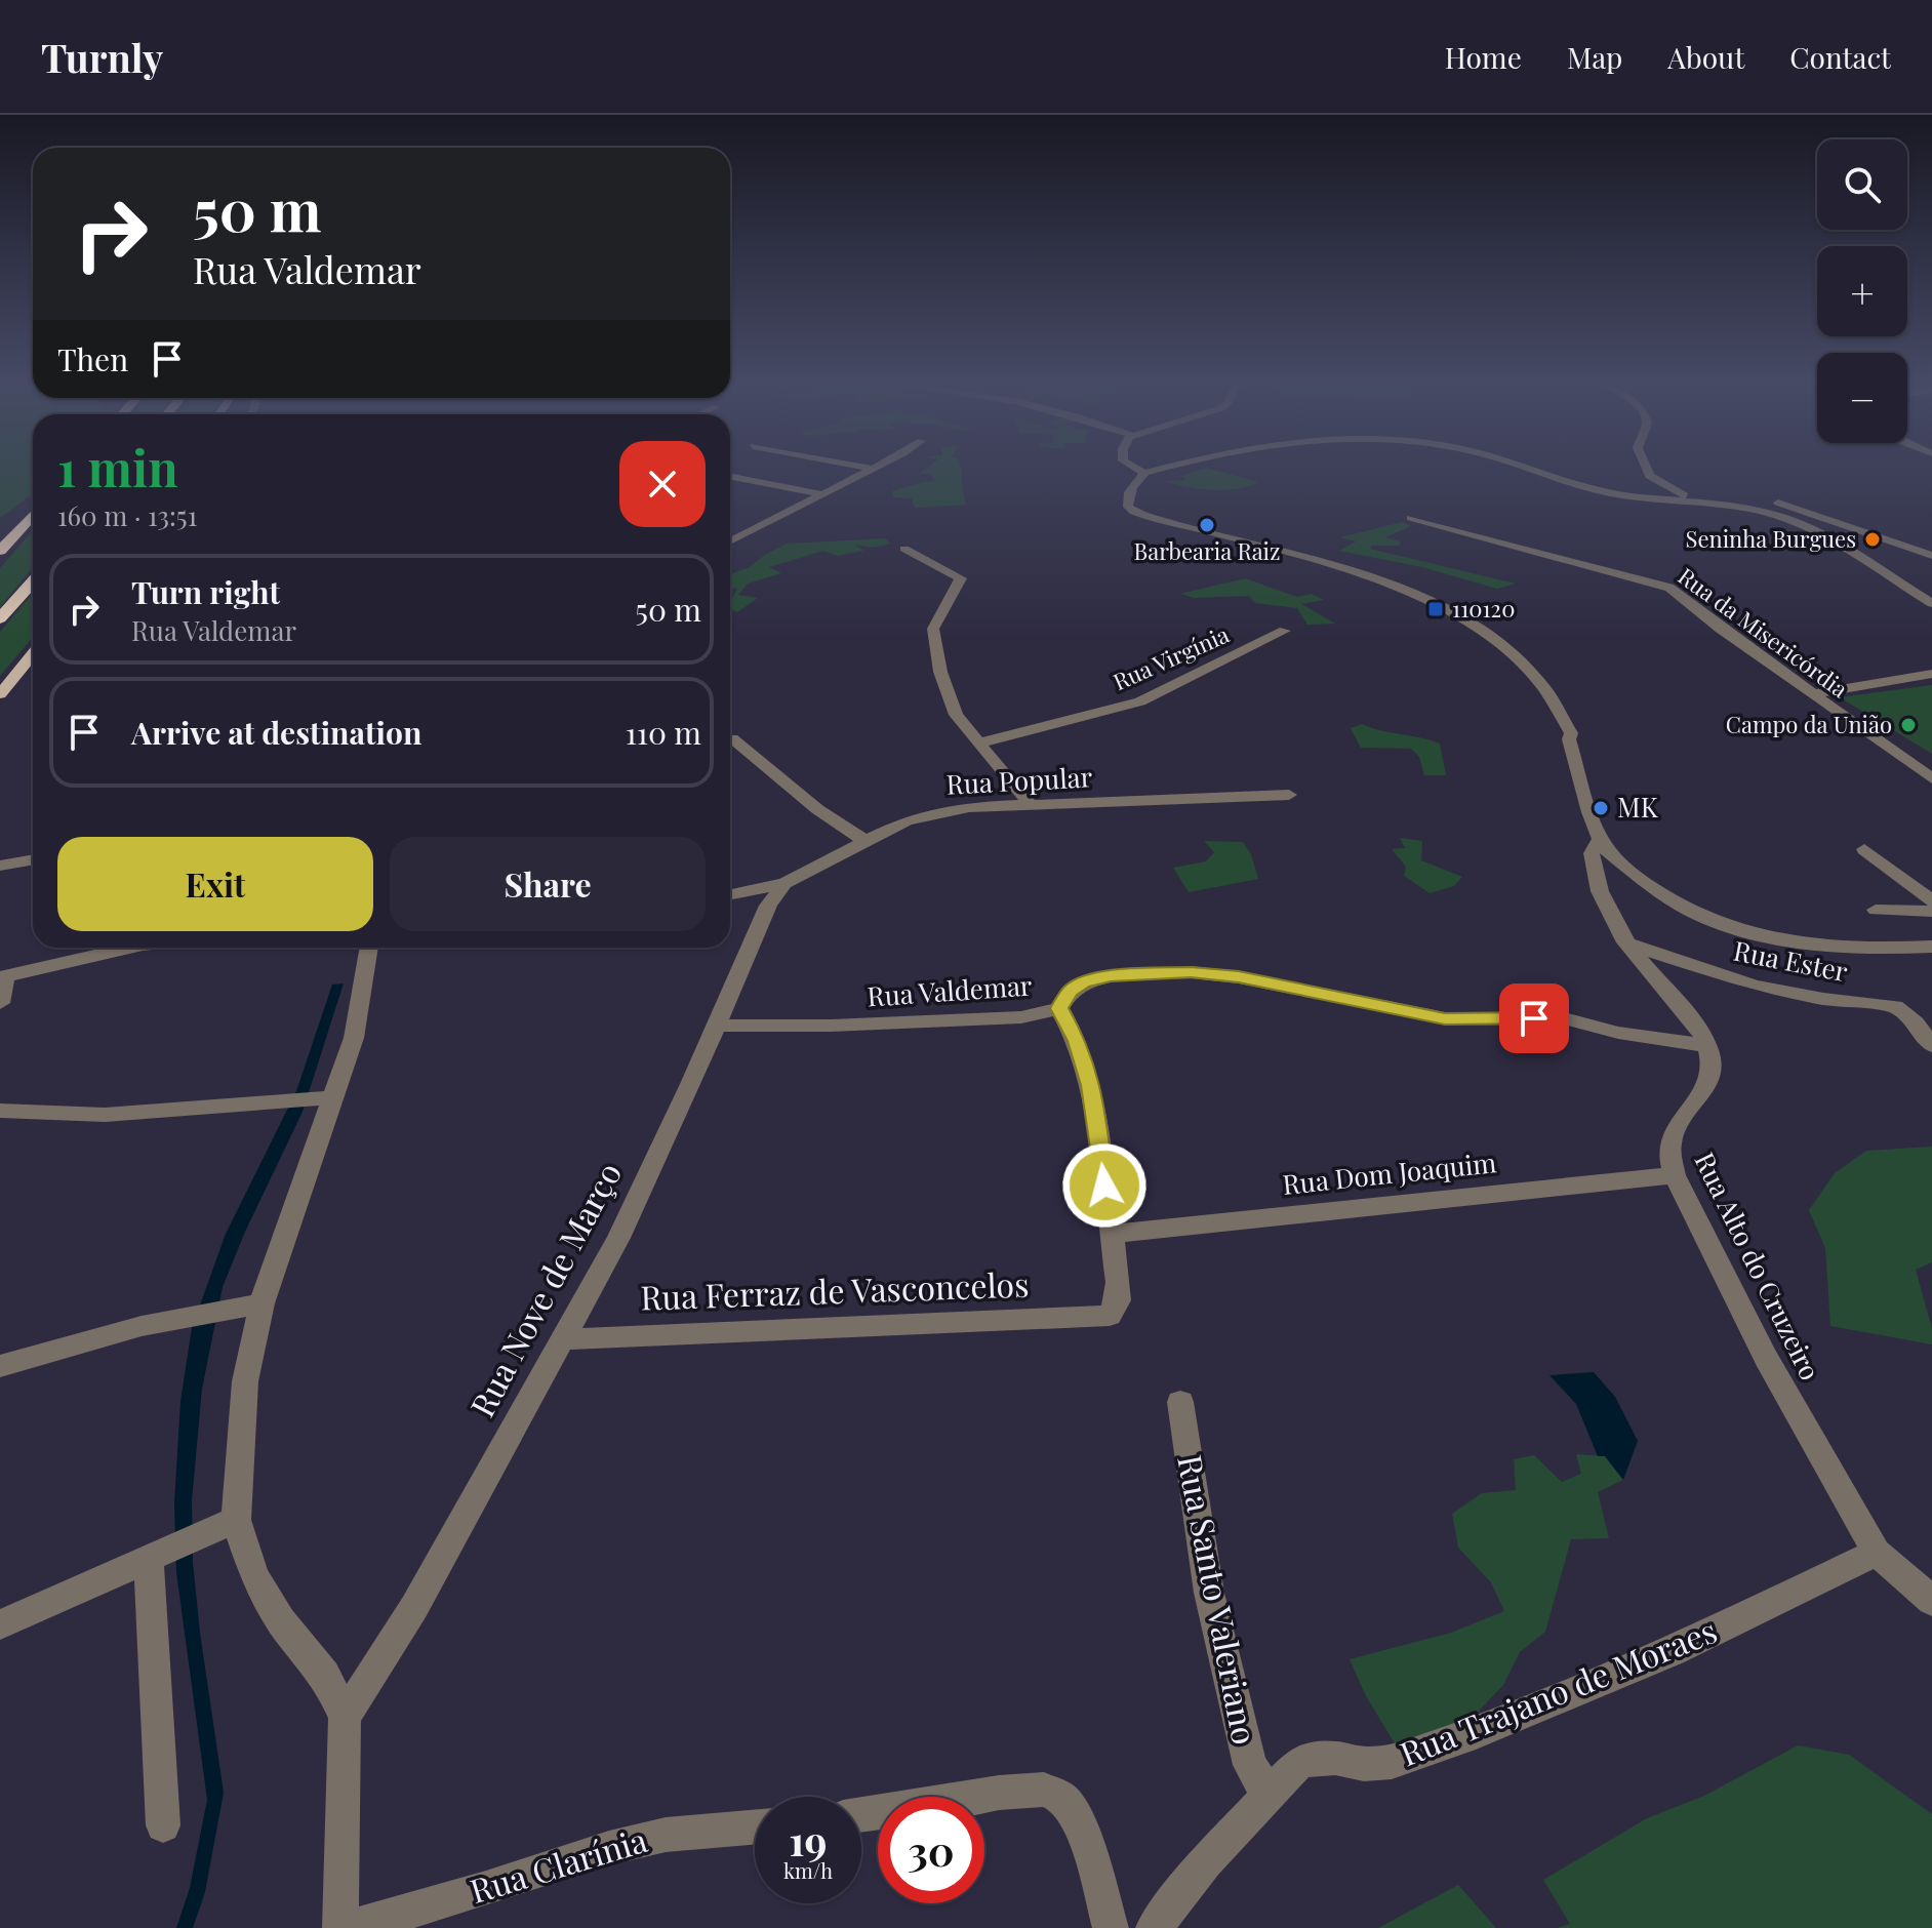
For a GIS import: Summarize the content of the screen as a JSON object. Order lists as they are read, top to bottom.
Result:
{
  "streets": {
    "street": [
      "Rua da Misericórdia",
      "Rua Virgínia",
      "Rua Popular",
      "Rua Ester",
      "Rua Valdemar",
      "Rua Dom Joaquim",
      "Rua Alto do Cruzeiro",
      "Rua Nove de Março",
      "Rua Ferraz de Vasconcelos",
      "Rua Santo Valeriano",
      "Rua Trajano de Moraes",
      "Rua Clarínia"
    ]
  },
  "crossings": [
    ["Rua Popular", "Rua Nove de Março"],
    ["Rua Valdemar", "Rua Alto do Cruzeiro"],
    ["Rua Valdemar", "Rua Nove de Março"],
    ["Rua Dom Joaquim", "Rua Alto do Cruzeiro"],
    ["Rua Dom Joaquim", "Rua Ferraz de Vasconcelos"],
    ["Rua Alto do Cruzeiro", "Rua Trajano de Moraes"],
    ["Rua Nove de Março", "Rua Ferraz de Vasconcelos"],
    ["Rua Santo Valeriano", "Rua Trajano de Moraes"]
  ],
  "places": {
    "other": [
      "Barbearia Raiz",
      "Seninha Burgues",
      "Campo da União",
      "MK"
    ],
    "transit": ["110120"]
  },
  "page": {
    "header": "Turnly",
    "nav": [
      "Home",
      "Map",
      "About",
      "Contact"
    ],
    "map_buttons": ["+", "−"],
    "turn": ["50 m", "Rua Valdemar"],
    "then": "Then",
    "heading": ["1 min", "160 m · 13:51"],
    "list": [
      {
        "name": "Turn right",
        "note": "Rua Valdemar",
        "value": "50 m"
      },
      {
        "name": "Arrive at destination",
        "value": "110 m"
      }
    ],
    "buttons": ["Exit", "Share"],
    "speed": "19 km/h",
    "limit": "30"
  }
}
